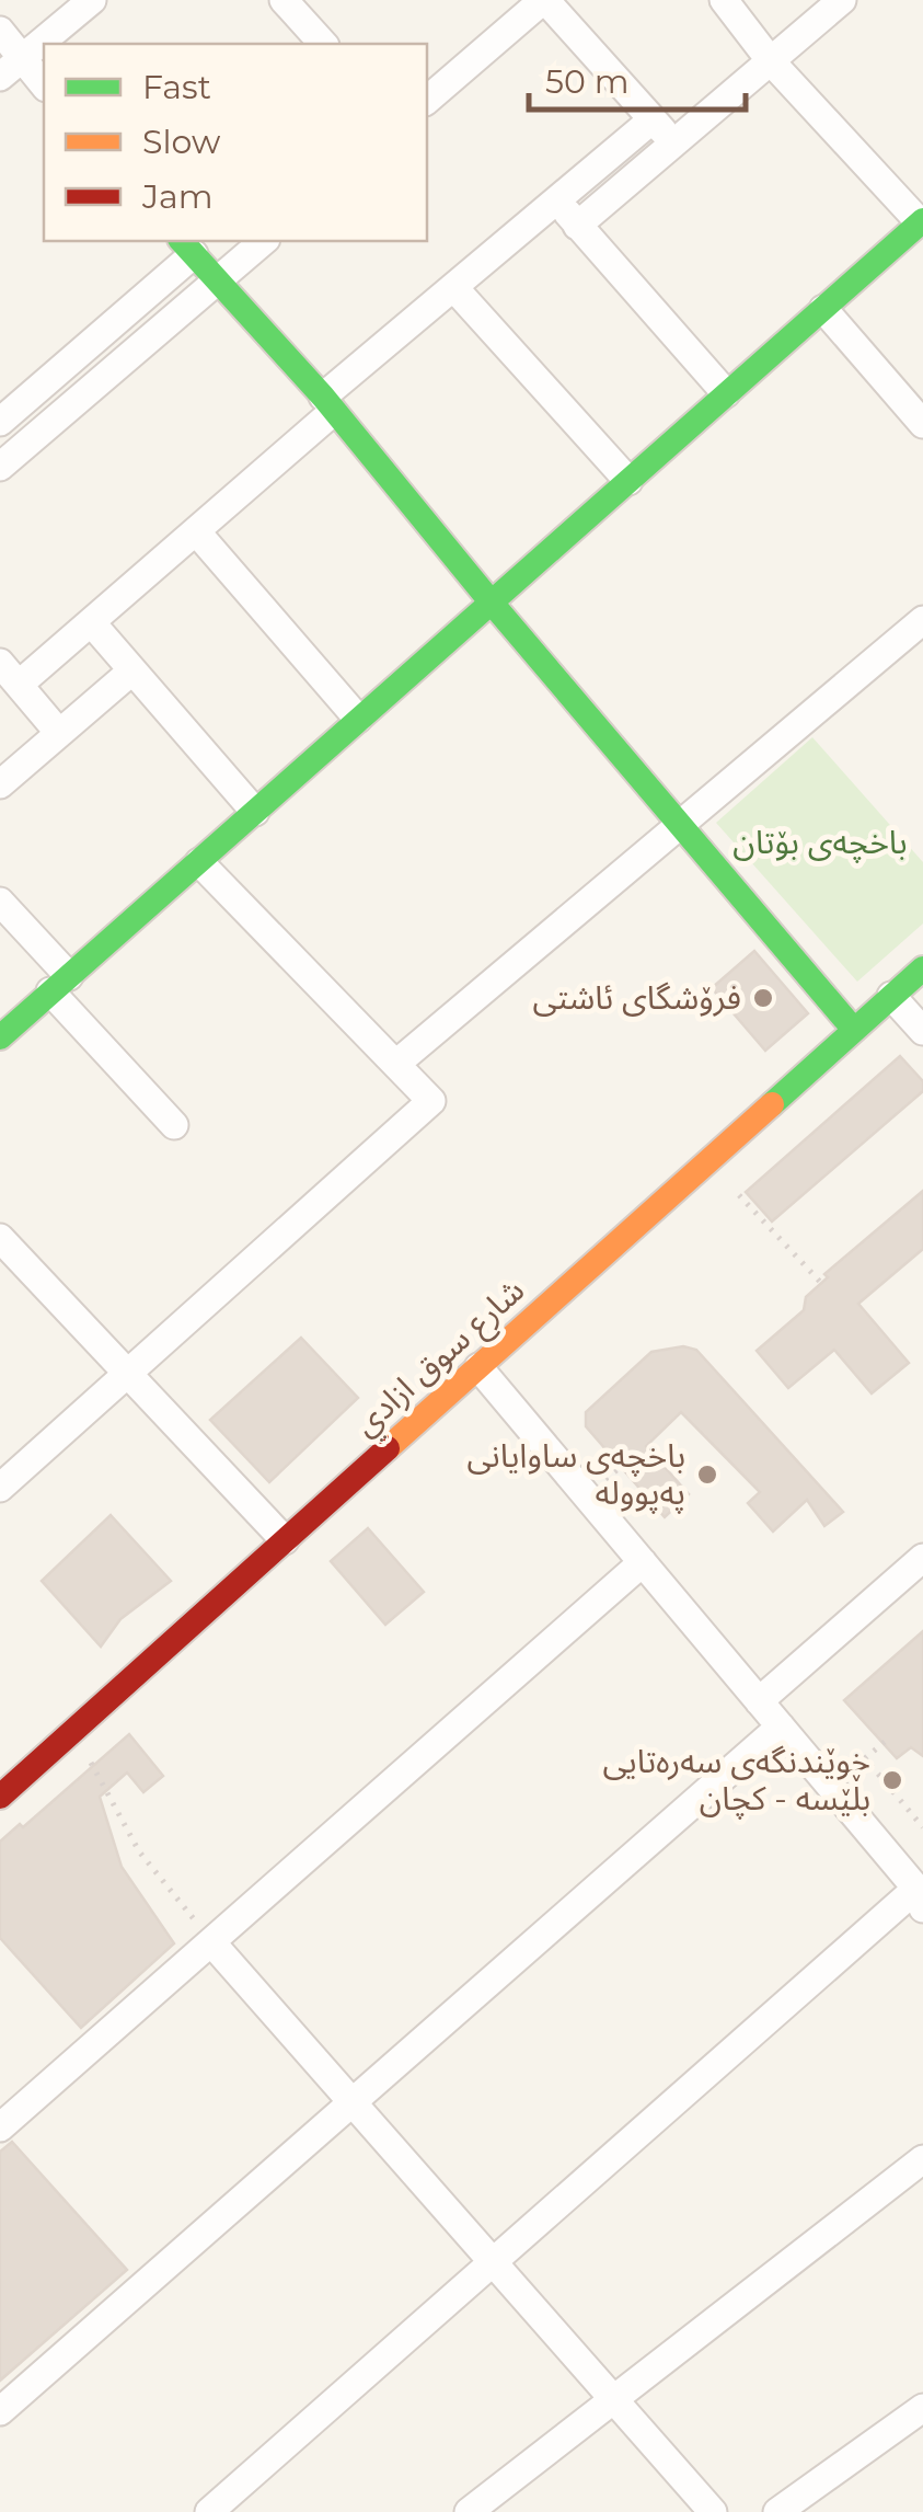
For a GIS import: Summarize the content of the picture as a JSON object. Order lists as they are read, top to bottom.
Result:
{
  "streets": {
    "street": ["شارع سوق ازادي"]
  },
  "parks": ["باخچەی بۆتان"],
  "places": ["فرۆشگای ئاشتی", "باخچەی ساوایانی پەپوولە", "خوێندنگەی سەرەتایی بڵێسە - کچان"],
  "legend": ["Fast", "Slow", "Jam"],
  "scale_bar": "50 m"
}
